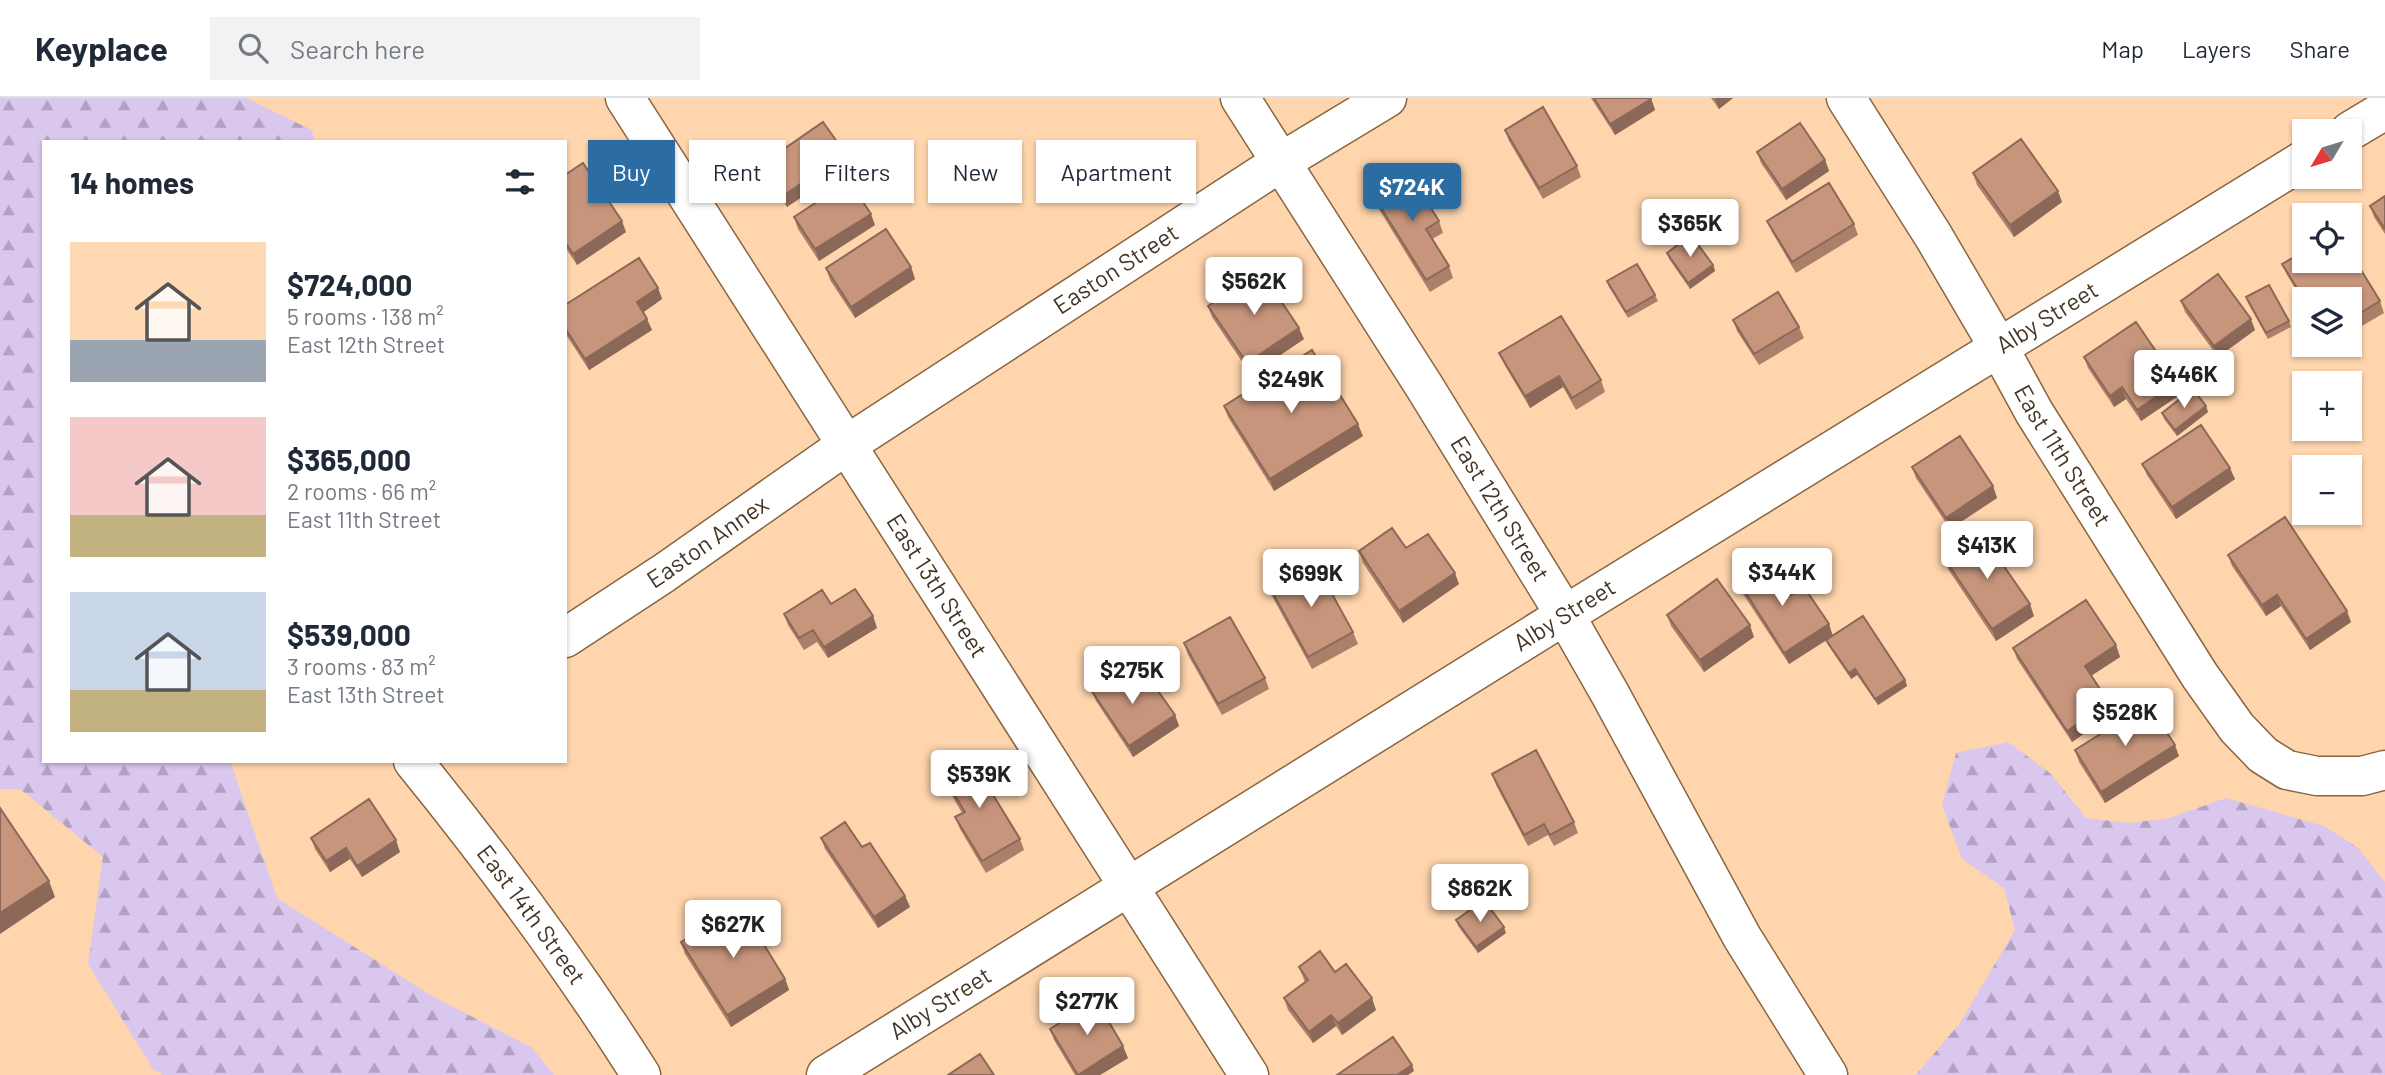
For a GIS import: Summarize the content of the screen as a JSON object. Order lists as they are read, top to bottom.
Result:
{
  "streets": {
    "street": [
      "Easton Street",
      "Alby Street",
      "East 11th Street",
      "East 12th Street",
      "Easton Annex",
      "East 13th Street",
      "East 14th Street"
    ]
  },
  "crossings": [
    ["Easton Street", "East 12th Street"],
    ["Easton Street", "Easton Annex"],
    ["Easton Street", "East 13th Street"],
    ["Alby Street", "East 11th Street"],
    ["Alby Street", "East 12th Street"],
    ["Alby Street", "East 13th Street"],
    ["Easton Annex", "East 13th Street"]
  ],
  "north": "bottom left",
  "page": {
    "header": "Keyplace",
    "search": "Search here",
    "nav": ["Map", "Layers", "Share"],
    "map_buttons": ["+", "−"],
    "chip": [
      "Buy",
      "Rent",
      "Filters",
      "New",
      "Apartment"
    ],
    "heading": "14 homes",
    "price": [
      "$724K",
      "$365K",
      "$562K",
      "$446K",
      "$249K",
      "$413K",
      "$344K",
      "$699K",
      "$275K",
      "$528K",
      "$539K",
      "$862K",
      "$627K",
      "$277K"
    ],
    "list": [
      {
        "name": "$724,000",
        "note": "5 rooms · 138 m² · East 12th Street"
      },
      {
        "name": "$365,000",
        "note": "2 rooms · 66 m² · East 11th Street"
      },
      {
        "name": "$539,000",
        "note": "3 rooms · 83 m² · East 13th Street"
      }
    ]
  }
}
